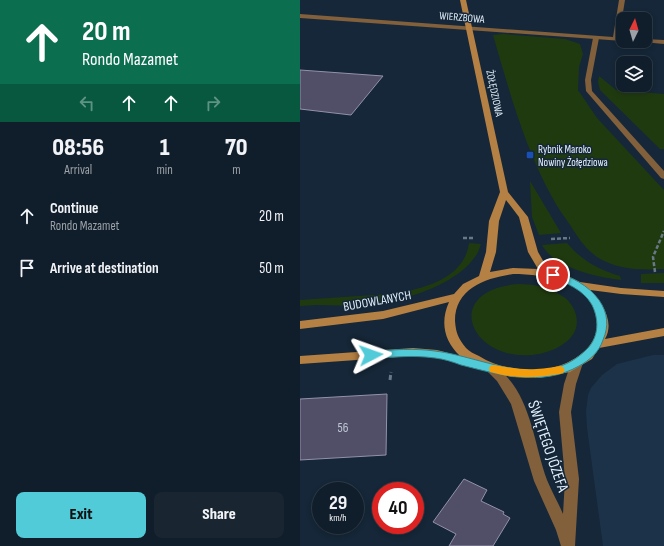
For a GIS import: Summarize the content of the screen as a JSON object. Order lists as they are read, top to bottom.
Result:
{
  "streets": {
    "street": [
      "WIERZBOWA",
      "ŻOŁĘDZIOWA",
      "BUDOWLANYCH",
      "ŚWIĘTEGO JÓZEFA"
    ]
  },
  "crossings": [
    ["WIERZBOWA", "ŻOŁĘDZIOWA"],
    ["ŻOŁĘDZIOWA", "BUDOWLANYCH"],
    ["ŻOŁĘDZIOWA", "ŚWIĘTEGO JÓZEFA"],
    ["BUDOWLANYCH", "ŚWIĘTEGO JÓZEFA"]
  ],
  "places": {
    "transit": ["Rybnik Maroko Nowiny Żołędziowa"]
  },
  "house_numbers": ["56"],
  "north": "top",
  "page": {
    "turn": ["20 m", "Rondo Mazamet"],
    "eta": [
      "08:56",
      "Arrival",
      "1",
      "min",
      "70",
      "m"
    ],
    "list": [
      {
        "name": "Continue",
        "note": "Rondo Mazamet",
        "value": "20 m"
      },
      {
        "name": "Arrive at destination",
        "value": "50 m"
      }
    ],
    "speed": "29 km/h",
    "limit": "40",
    "buttons": ["Exit", "Share"]
  }
}
